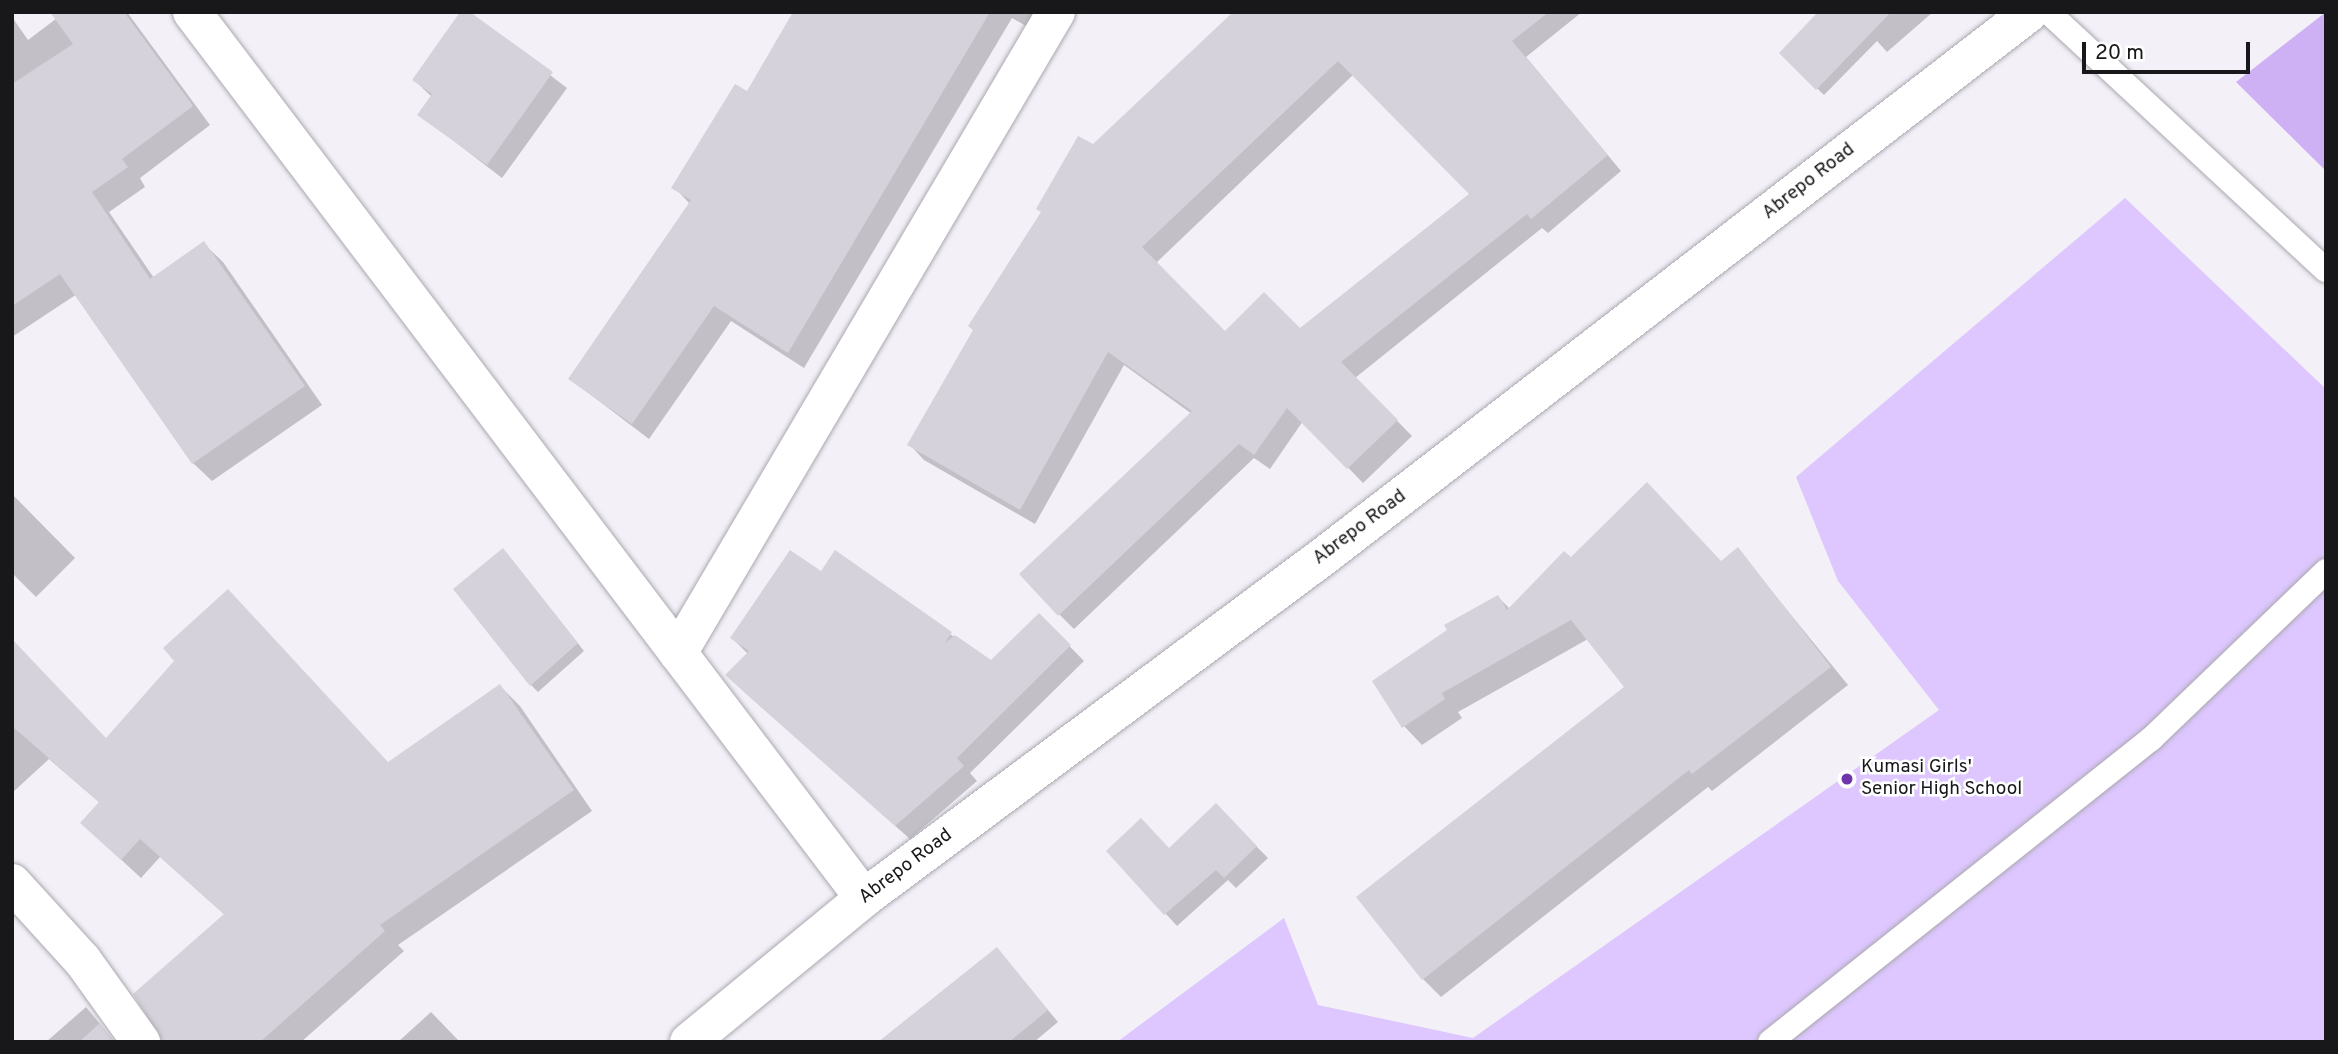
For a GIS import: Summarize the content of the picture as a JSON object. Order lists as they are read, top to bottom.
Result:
{
  "streets": {
    "street": ["Abrepo Road"]
  },
  "places": ["Kumasi Girls' Senior High School"],
  "scale_bar": "20 m"
}
